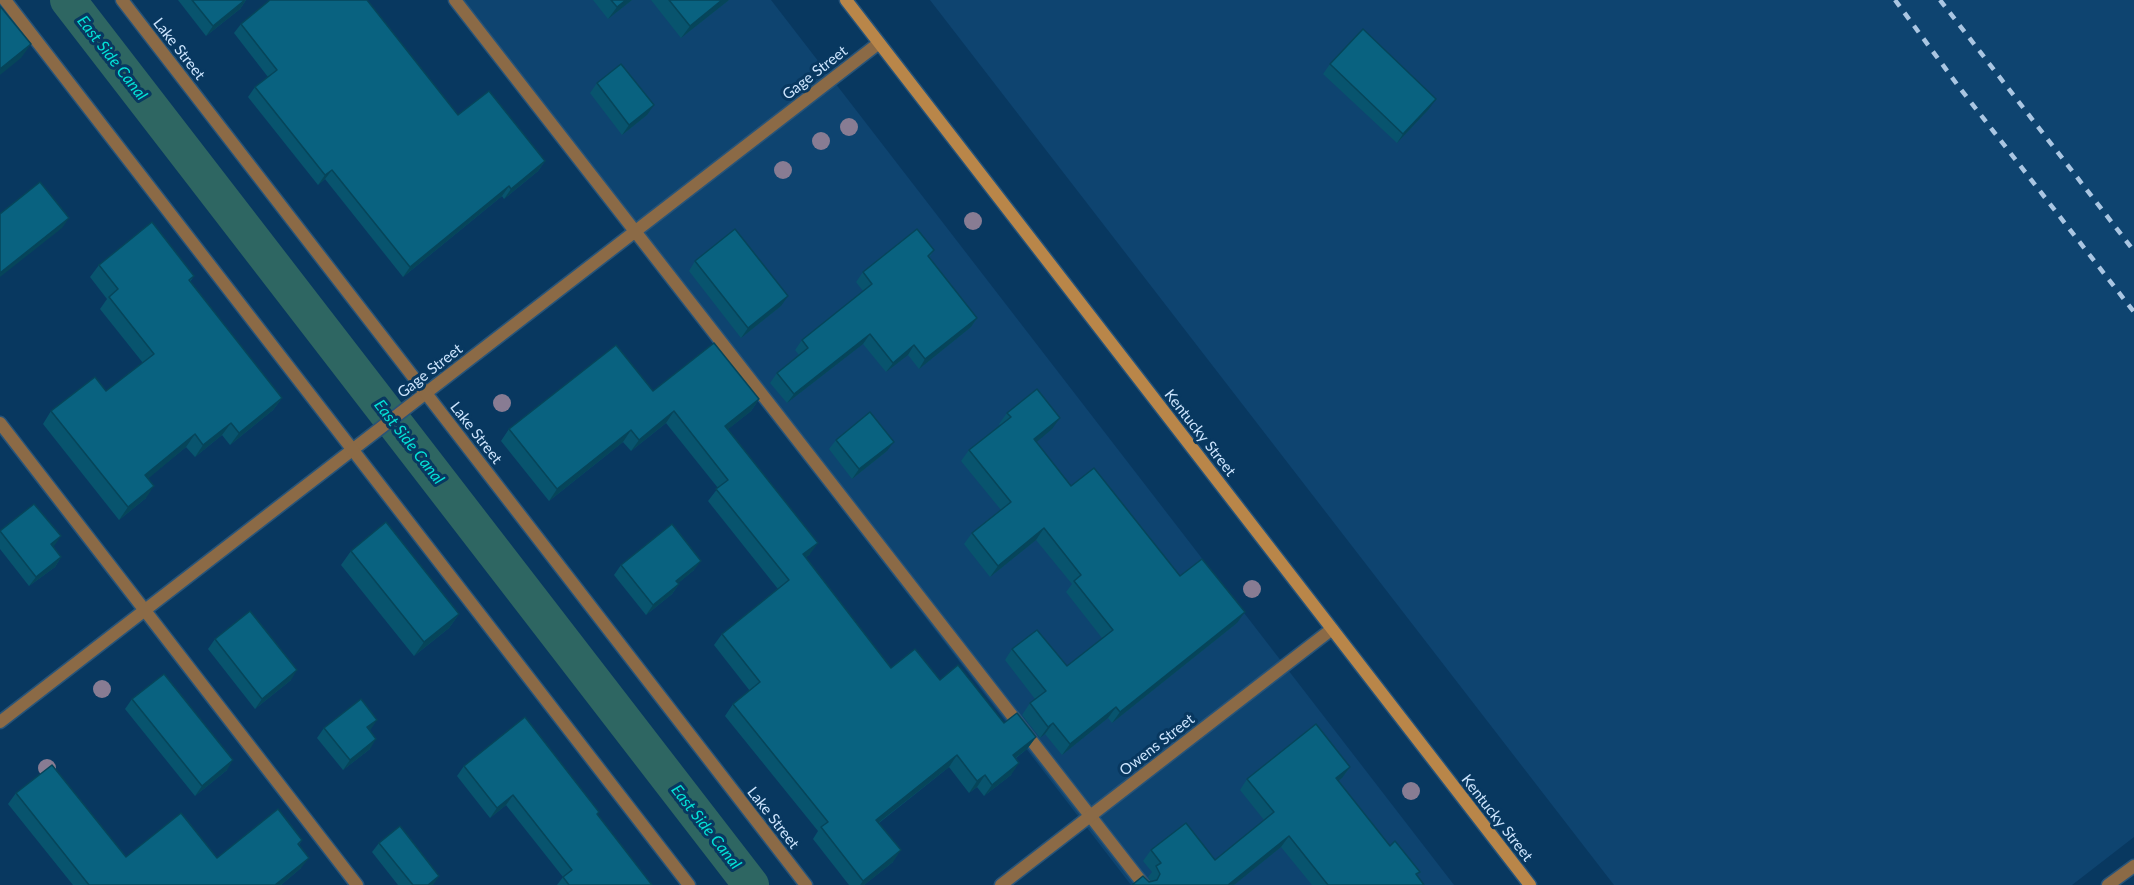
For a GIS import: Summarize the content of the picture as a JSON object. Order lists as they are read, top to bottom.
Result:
{
  "streets": {
    "street": [
      "Lake Street",
      "Gage Street",
      "Kentucky Street",
      "Owens Street"
    ]
  },
  "crossings": [
    ["Lake Street", "Gage Street"],
    ["Gage Street", "Kentucky Street"],
    ["Kentucky Street", "Owens Street"]
  ],
  "water": ["East Side Canal"]
}
